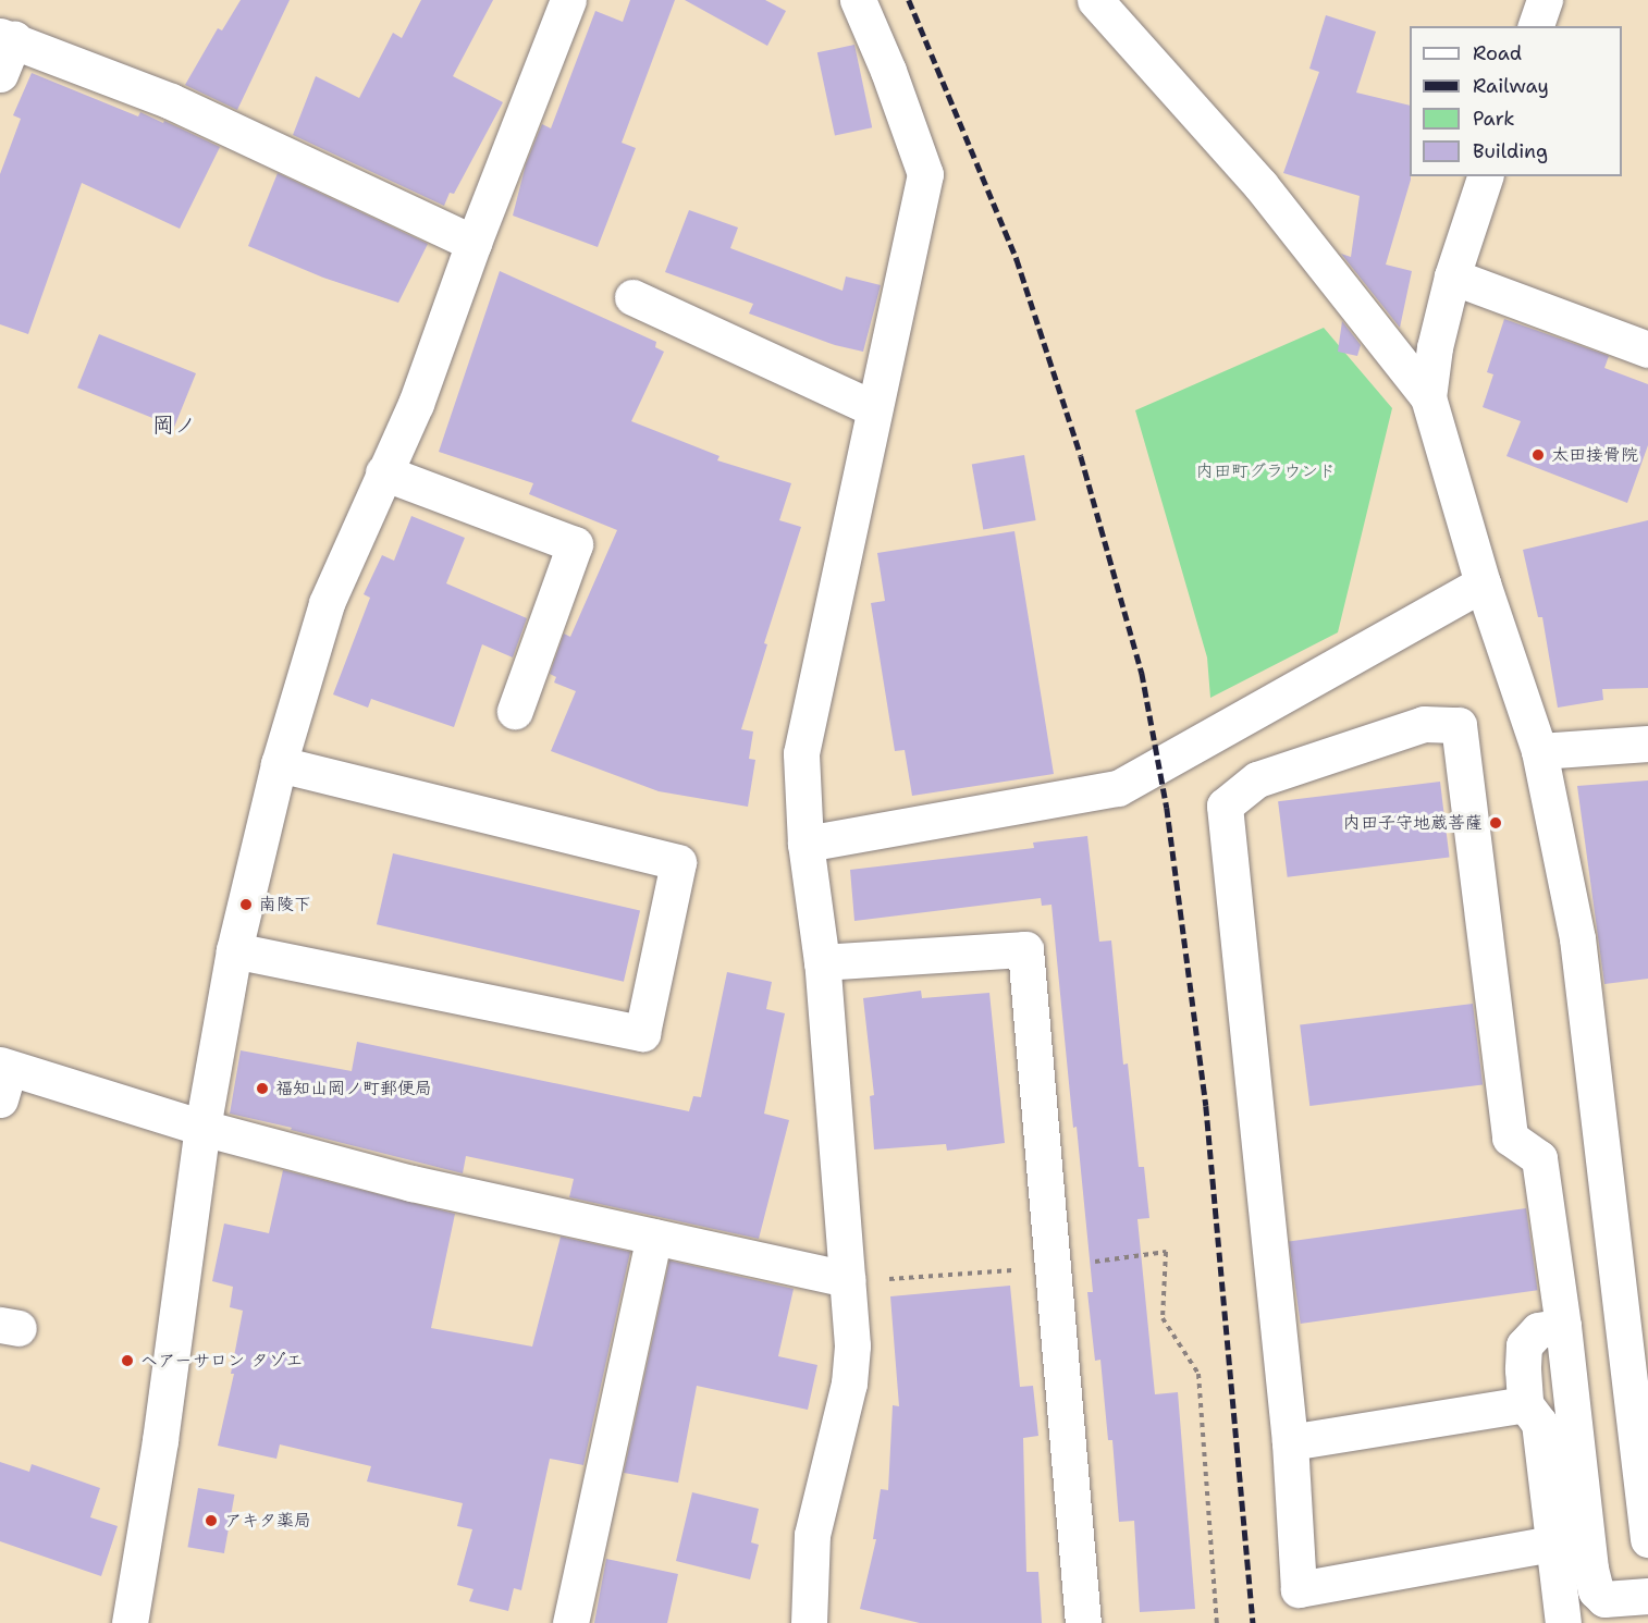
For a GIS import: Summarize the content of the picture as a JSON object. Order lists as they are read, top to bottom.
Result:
{
  "districts": ["岡ノ"],
  "parks": ["内田町グラウンド"],
  "places": [
    "太田接骨院",
    "内田子守地蔵菩薩",
    "南陵下",
    "福知山岡ノ町郵便局",
    "ヘアーサロン タゾエ",
    "アキタ薬局"
  ],
  "legend": [
    "Road",
    "Railway",
    "Park",
    "Building"
  ]
}
